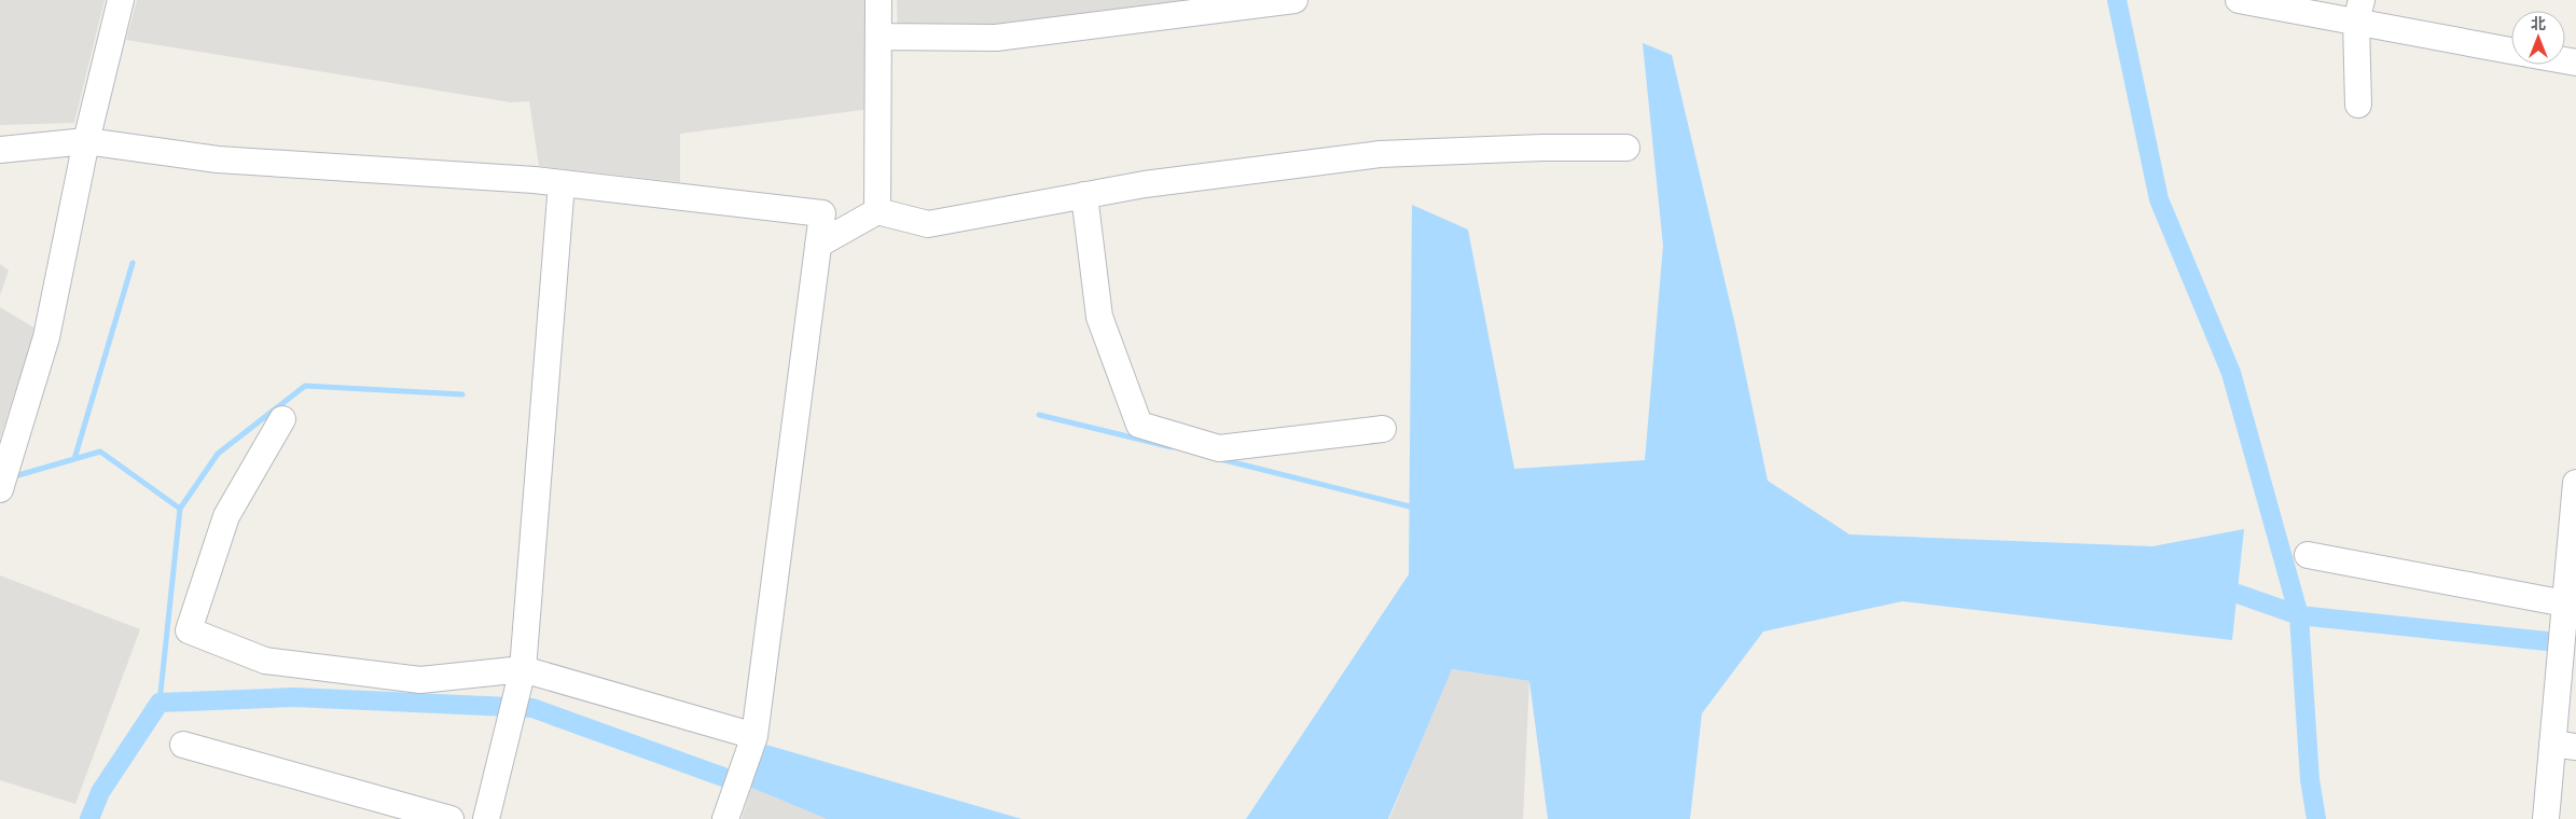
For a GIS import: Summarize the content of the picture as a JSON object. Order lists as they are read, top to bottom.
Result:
{
  "north": "top"
}
